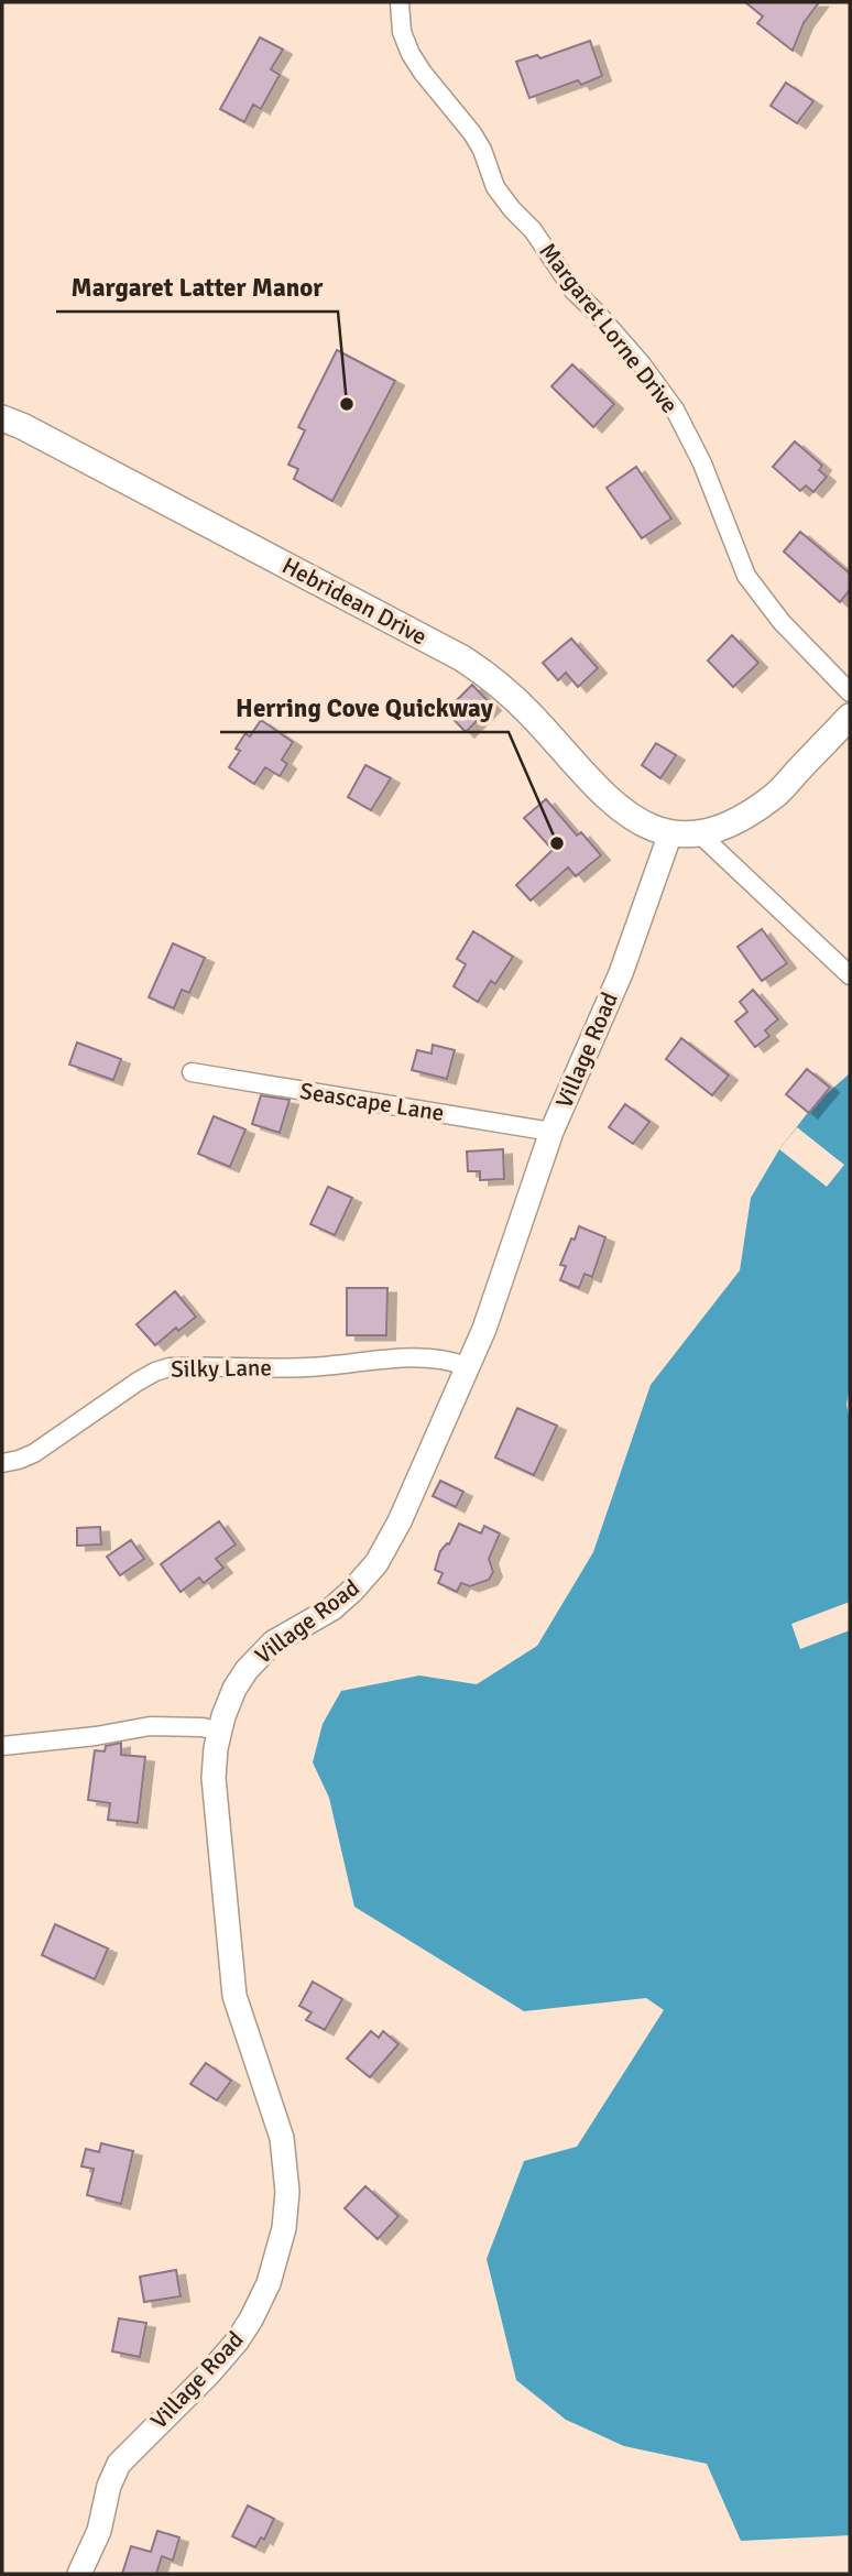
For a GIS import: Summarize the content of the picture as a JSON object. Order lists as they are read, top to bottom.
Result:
{
  "streets": {
    "main road": ["Hebridean Drive"],
    "street": [
      "Margaret Lorne Drive",
      "Village Road",
      "Seascape Lane",
      "Silky Lane"
    ]
  },
  "crossings": [
    ["Hebridean Drive", "Village Road"],
    ["Village Road", "Seascape Lane"],
    ["Village Road", "Silky Lane"]
  ],
  "places": ["Margaret Latter Manor", "Herring Cove Quickway"]
}
